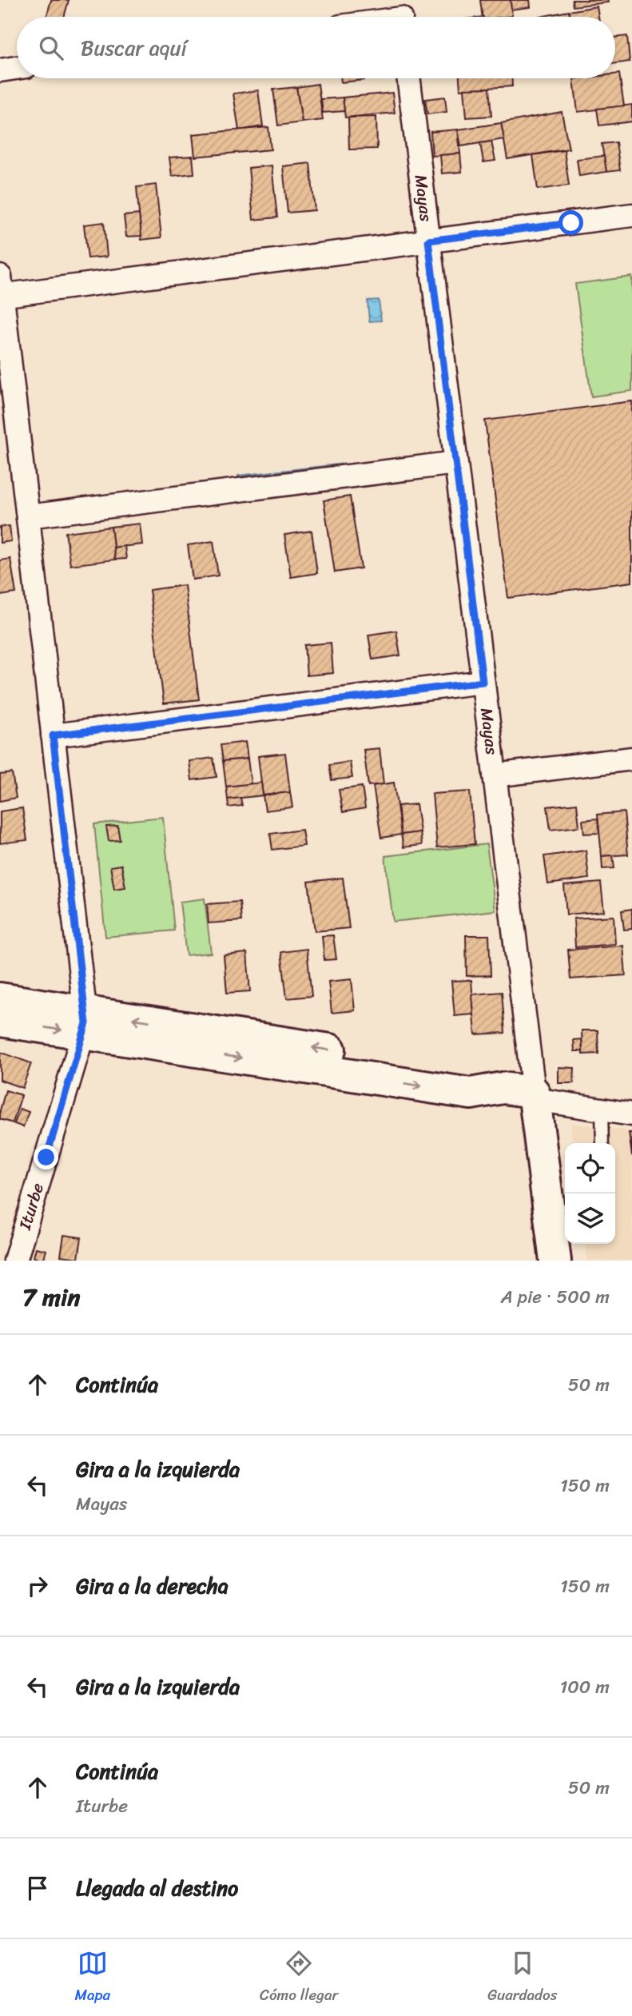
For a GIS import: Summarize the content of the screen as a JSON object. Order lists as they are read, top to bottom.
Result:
{
  "streets": {
    "street": ["Mayas", "Iturbe"]
  },
  "page": {
    "search": "Buscar aquí",
    "heading": ["7 min", "A pie · 500 m"],
    "list": [
      ["Continúa", "50 m"],
      ["Gira a la izquierda", "Mayas", "150 m"],
      ["Gira a la derecha", "150 m"],
      ["Gira a la izquierda", "100 m"],
      ["Continúa", "Iturbe", "50 m"],
      "Llegada al destino"
    ],
    "nav": ["Mapa", "Cómo llegar", "Guardados"]
  }
}
